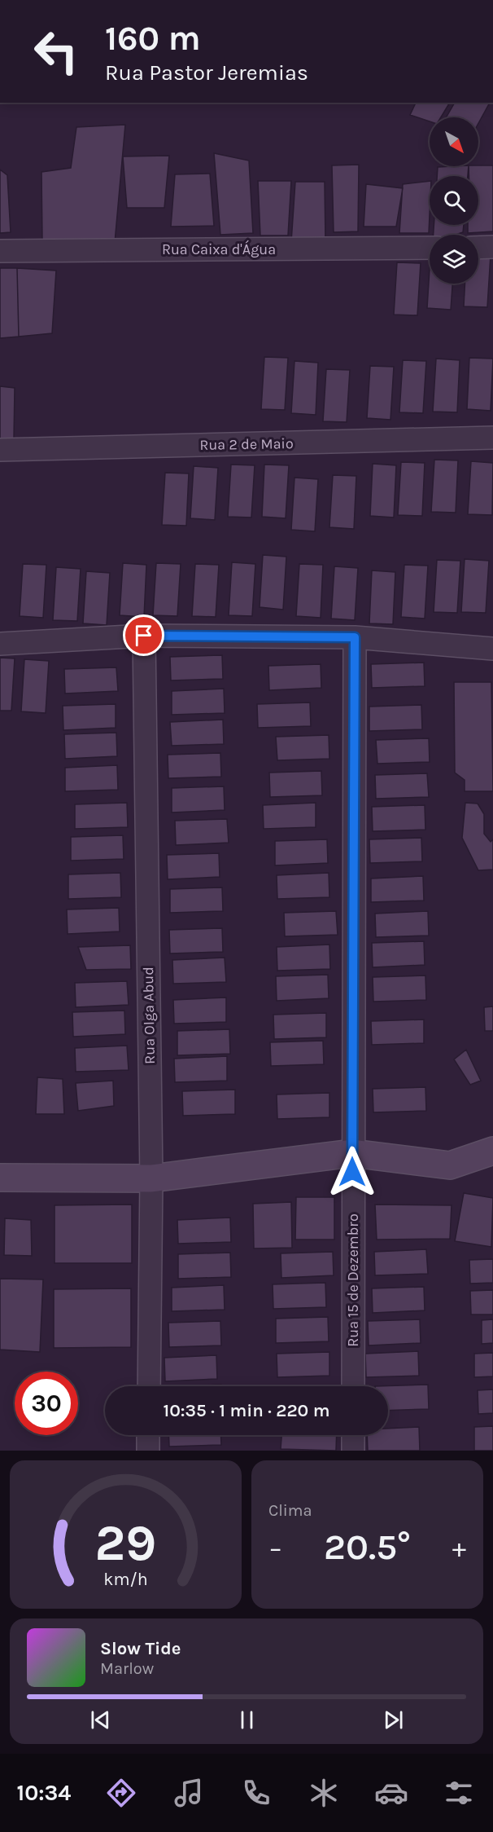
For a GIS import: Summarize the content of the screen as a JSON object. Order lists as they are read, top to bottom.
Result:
{
  "streets": {
    "street": [
      "Rua Caixa d'Água",
      "Rua 2 de Maio",
      "Rua Olga Abud",
      "Rua 15 de Dezembro"
    ]
  },
  "north": "bottom right",
  "page": {
    "turn": ["160 m", "Rua Pastor Jeremias"],
    "limit": "30",
    "trip": "10:35 · 1 min · 220 m",
    "tile": "Clima",
    "heat": ["−", "20.5°", "+"],
    "song": ["Slow Tide", "Marlow"],
    "tabs": "10:34",
    "gauge": ["29", "km/h"]
  }
}
